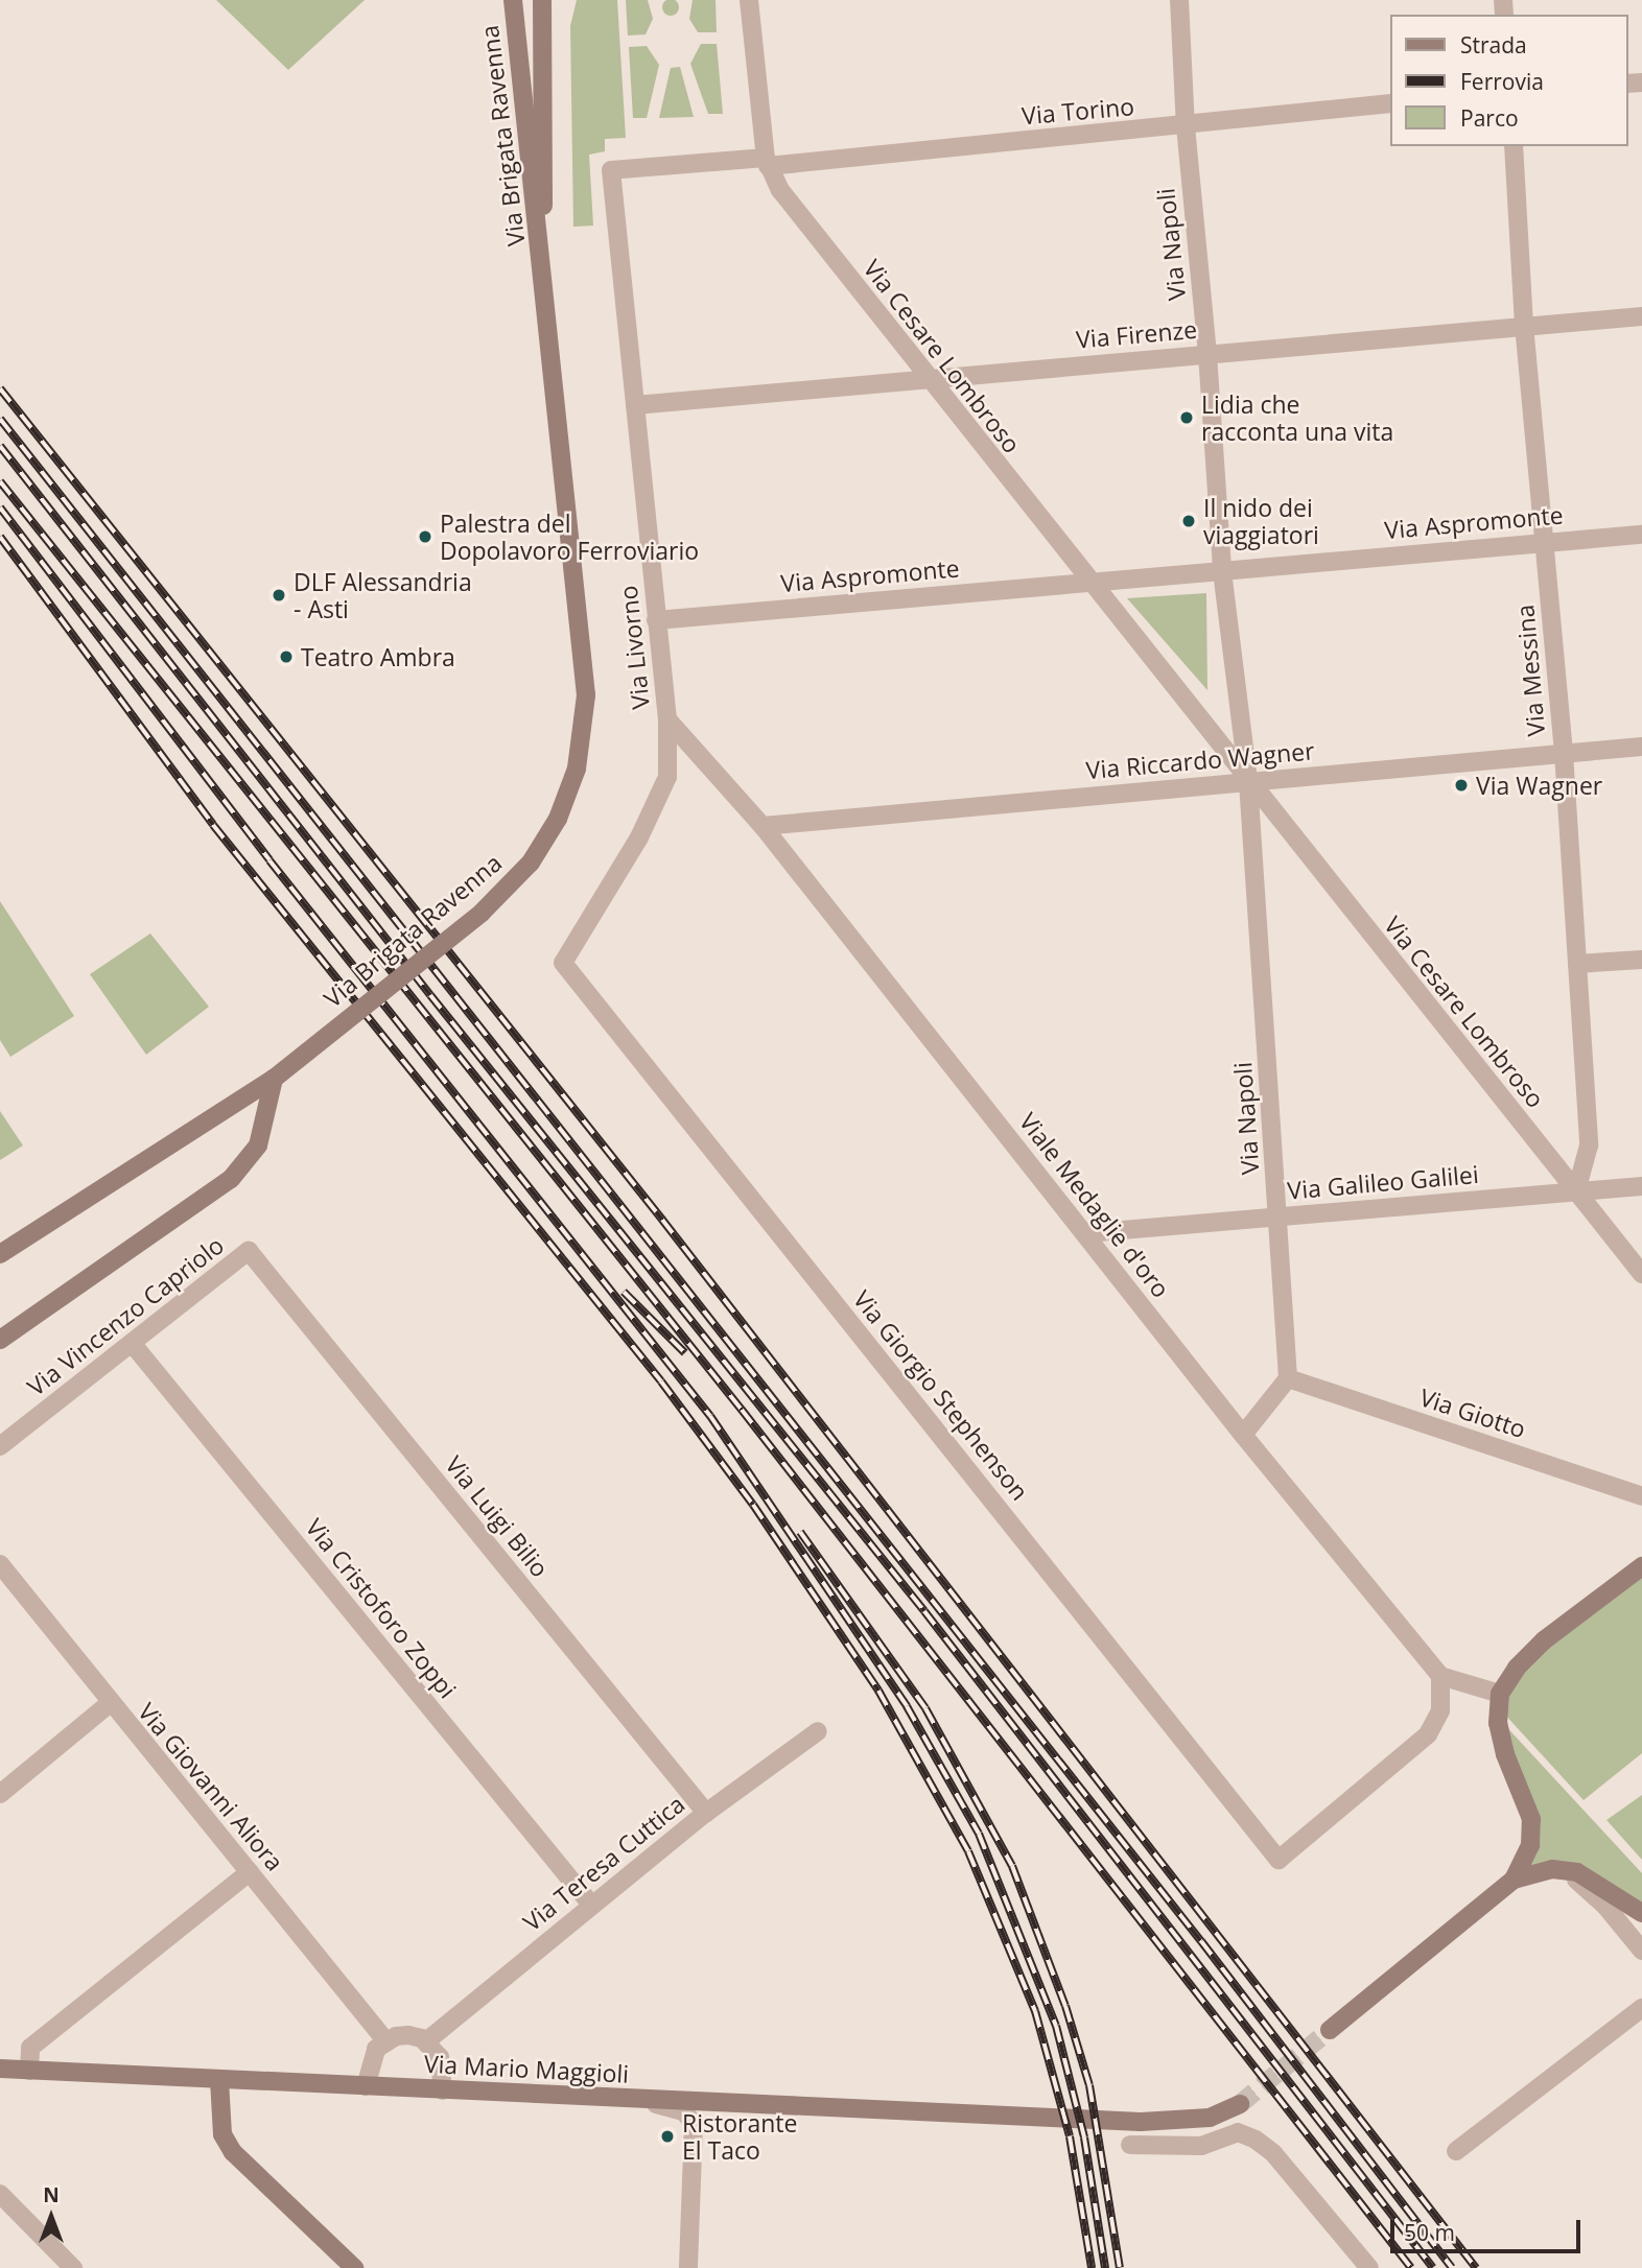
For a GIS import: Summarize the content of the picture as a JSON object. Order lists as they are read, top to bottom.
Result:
{
  "streets": {
    "street": [
      "Via Torino",
      "Via Brigata Ravenna",
      "Via Napoli",
      "Via Firenze",
      "Via Cesare Lombroso",
      "Via Aspromonte",
      "Via Livorno",
      "Via Messina",
      "Via Riccardo Wagner",
      "Via Galileo Galilei",
      "Viale Medaglie d'oro",
      "Via Vincenzo Capriolo",
      "Via Giorgio Stephenson",
      "Via Giotto",
      "Via Luigi Bilio",
      "Via Cristoforo Zoppi",
      "Via Giovanni Aliora",
      "Via Teresa Cuttica",
      "Via Mario Maggioli"
    ]
  },
  "crossings": [
    ["Via Torino", "Via Napoli"],
    ["Via Torino", "Via Cesare Lombroso"],
    ["Via Torino", "Via Livorno"],
    ["Via Brigata Ravenna", "Via Vincenzo Capriolo"],
    ["Via Napoli", "Via Firenze"],
    ["Via Napoli", "Via Cesare Lombroso"],
    ["Via Napoli", "Via Aspromonte"],
    ["Via Napoli", "Via Riccardo Wagner"],
    ["Via Napoli", "Via Galileo Galilei"],
    ["Via Napoli", "Via Giotto"],
    ["Via Firenze", "Via Cesare Lombroso"],
    ["Via Firenze", "Via Livorno"],
    ["Via Firenze", "Via Messina"],
    ["Via Cesare Lombroso", "Via Aspromonte"],
    ["Via Cesare Lombroso", "Via Messina"],
    ["Via Cesare Lombroso", "Via Riccardo Wagner"],
    ["Via Cesare Lombroso", "Via Galileo Galilei"],
    ["Via Aspromonte", "Via Livorno"],
    ["Via Aspromonte", "Via Messina"],
    ["Via Livorno", "Viale Medaglie d'oro"],
    ["Via Livorno", "Via Giorgio Stephenson"],
    ["Via Messina", "Via Riccardo Wagner"],
    ["Via Messina", "Via Galileo Galilei"],
    ["Via Riccardo Wagner", "Viale Medaglie d'oro"],
    ["Via Galileo Galilei", "Viale Medaglie d'oro"],
    ["Viale Medaglie d'oro", "Via Giorgio Stephenson"],
    ["Via Vincenzo Capriolo", "Via Luigi Bilio"],
    ["Via Vincenzo Capriolo", "Via Cristoforo Zoppi"],
    ["Via Luigi Bilio", "Via Teresa Cuttica"],
    ["Via Cristoforo Zoppi", "Via Teresa Cuttica"]
  ],
  "places": [
    "Lidia che racconta una vita",
    "Il nido dei viaggiatori",
    "Palestra del Dopolavoro Ferroviario",
    "DLF Alessandria - Asti",
    "Teatro Ambra",
    "Via Wagner",
    "Ristorante El Taco"
  ],
  "legend": ["Strada", "Ferrovia", "Parco"],
  "scale_bar": "50 m",
  "north": "top"
}
